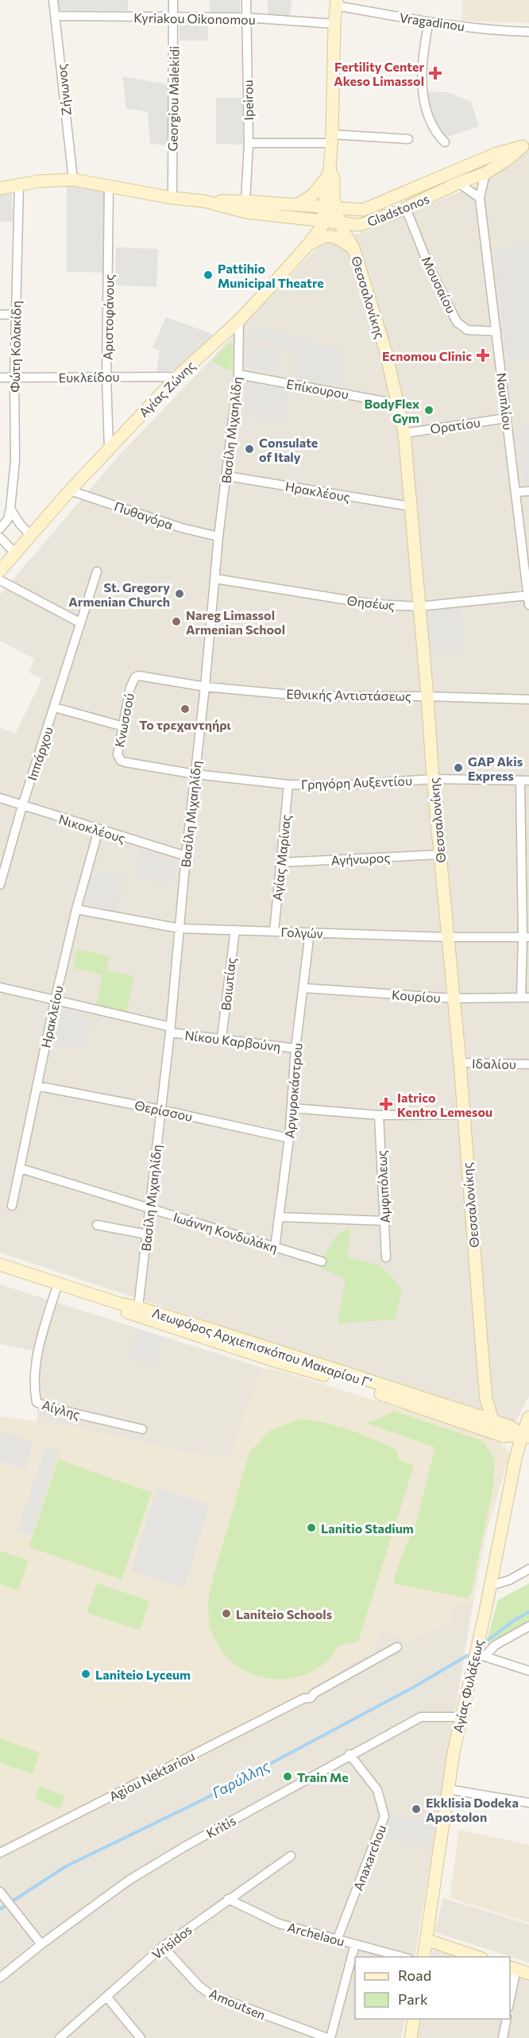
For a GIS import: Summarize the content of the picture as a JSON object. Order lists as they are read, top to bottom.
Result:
{
  "streets": {
    "main road": [
      "Gladstonos",
      "Θεσσαλονίκης",
      "Αγίας Ζώνης",
      "Λεωφόρος Αρχιεπισκόπου Μακαρίου Γ’",
      "Αγίας Φυλάξεως"
    ],
    "street": [
      "Kyriakou Oikonomou",
      "Vragadinou",
      "Ζήνωνος",
      "Georgiou Malekidi",
      "Ipeirou",
      "Μουσαίου",
      "Αριστοφάνους",
      "Φώτη Κολακίδη",
      "Ευκλείδου",
      "Επίκουρου",
      "Ναυπλίου",
      "Ορατίου",
      "Βασίλη Μιχαηλίδη",
      "Ηρακλέους",
      "Πυθαγόρα",
      "Θησέως",
      "Εθνικής Αντιστάσεως",
      "Κνωσσού",
      "Ιππάρχου",
      "Γρηγόρη Αυξεντίου",
      "Νικοκλέους",
      "Αγίας Μαρίνας",
      "Αγήνωρος",
      "Γολγών",
      "Βοιωτίας",
      "Κουρίου",
      "Ηρακλείου",
      "Νίκου Καρβούνη",
      "Ιδαλίου",
      "Αργυροκάστρου",
      "Θερίσσου",
      "Αμφιπόλεως",
      "Ιωάννη Κονδυλάκη",
      "Αίγλης",
      "Agiou Nektariou",
      "Kritis",
      "Anaxarchou",
      "Archelaou",
      "Vrisidos",
      "Amoutsen"
    ]
  },
  "crossings": [
    ["Kyriakou Oikonomou", "Ζήνωνος"],
    ["Kyriakou Oikonomou", "Georgiou Malekidi"],
    ["Kyriakou Oikonomou", "Ipeirou"],
    ["Kyriakou Oikonomou", "Θεσσαλονίκης"],
    ["Vragadinou", "Θεσσαλονίκης"],
    ["Ζήνωνος", "Gladstonos"],
    ["Georgiou Malekidi", "Gladstonos"],
    ["Ipeirou", "Gladstonos"],
    ["Gladstonos", "Μουσαίου"],
    ["Gladstonos", "Θεσσαλονίκης"],
    ["Gladstonos", "Αριστοφάνους"],
    ["Gladstonos", "Φώτη Κολακίδη"],
    ["Gladstonos", "Αγίας Ζώνης"],
    ["Gladstonos", "Ναυπλίου"],
    ["Μουσαίου", "Ναυπλίου"],
    ["Θεσσαλονίκης", "Αγίας Ζώνης"],
    ["Θεσσαλονίκης", "Επίκουρου"],
    ["Θεσσαλονίκης", "Ορατίου"],
    ["Θεσσαλονίκης", "Ηρακλέους"],
    ["Θεσσαλονίκης", "Θησέως"],
    ["Θεσσαλονίκης", "Εθνικής Αντιστάσεως"],
    ["Θεσσαλονίκης", "Γρηγόρη Αυξεντίου"],
    ["Θεσσαλονίκης", "Αγήνωρος"],
    ["Θεσσαλονίκης", "Γολγών"],
    ["Θεσσαλονίκης", "Κουρίου"],
    ["Θεσσαλονίκης", "Ιδαλίου"],
    ["Θεσσαλονίκης", "Λεωφόρος Αρχιεπισκόπου Μακαρίου Γ’"],
    ["Αριστοφάνους", "Ευκλείδου"],
    ["Αριστοφάνους", "Αγίας Ζώνης"],
    ["Φώτη Κολακίδη", "Ευκλείδου"],
    ["Ευκλείδου", "Αγίας Ζώνης"],
    ["Αγίας Ζώνης", "Βασίλη Μιχαηλίδη"],
    ["Αγίας Ζώνης", "Πυθαγόρα"],
    ["Επίκουρου", "Βασίλη Μιχαηλίδη"],
    ["Ναυπλίου", "Ορατίου"],
    ["Ναυπλίου", "Θησέως"],
    ["Βασίλη Μιχαηλίδη", "Ηρακλέους"],
    ["Βασίλη Μιχαηλίδη", "Πυθαγόρα"],
    ["Βασίλη Μιχαηλίδη", "Θησέως"],
    ["Βασίλη Μιχαηλίδη", "Εθνικής Αντιστάσεως"],
    ["Βασίλη Μιχαηλίδη", "Γρηγόρη Αυξεντίου"],
    ["Βασίλη Μιχαηλίδη", "Νικοκλέους"],
    ["Βασίλη Μιχαηλίδη", "Γολγών"],
    ["Βασίλη Μιχαηλίδη", "Νίκου Καρβούνη"],
    ["Βασίλη Μιχαηλίδη", "Θερίσσου"],
    ["Βασίλη Μιχαηλίδη", "Ιωάννη Κονδυλάκη"],
    ["Βασίλη Μιχαηλίδη", "Λεωφόρος Αρχιεπισκόπου Μακαρίου Γ’"],
    ["Εθνικής Αντιστάσεως", "Κνωσσού"],
    ["Κνωσσού", "Γρηγόρη Αυξεντίου"],
    ["Ιππάρχου", "Νικοκλέους"],
    ["Γρηγόρη Αυξεντίου", "Αγίας Μαρίνας"],
    ["Νικοκλέους", "Ηρακλείου"],
    ["Αγίας Μαρίνας", "Αγήνωρος"],
    ["Αγίας Μαρίνας", "Γολγών"],
    ["Γολγών", "Βοιωτίας"],
    ["Γολγών", "Ηρακλείου"],
    ["Γολγών", "Αργυροκάστρου"],
    ["Βοιωτίας", "Νίκου Καρβούνη"],
    ["Κουρίου", "Αργυροκάστρου"],
    ["Ηρακλείου", "Νίκου Καρβούνη"],
    ["Ηρακλείου", "Θερίσσου"],
    ["Ηρακλείου", "Ιωάννη Κονδυλάκη"],
    ["Νίκου Καρβούνη", "Αργυροκάστρου"],
    ["Αργυροκάστρου", "Θερίσσου"],
    ["Αργυροκάστρου", "Ιωάννη Κονδυλάκη"],
    ["Λεωφόρος Αρχιεπισκόπου Μακαρίου Γ’", "Αίγλης"],
    ["Λεωφόρος Αρχιεπισκόπου Μακαρίου Γ’", "Αγίας Φυλάξεως"],
    ["Αγίας Φυλάξεως", "Kritis"],
    ["Kritis", "Anaxarchou"],
    ["Anaxarchou", "Archelaou"],
    ["Archelaou", "Vrisidos"],
    ["Vrisidos", "Amoutsen"]
  ],
  "water": ["Γαρύλλης"],
  "places": {
    "health": ["Fertility Center Akeso Limassol", "Ecnomou Clinic", "Iatrico Kentro Lemesou"],
    "other": [
      "Pattihio Municipal Theatre",
      "BodyFlex Gym",
      "Consulate of Italy",
      "St. Gregory Armenian Church",
      "Nareg Limassol Armenian School",
      "Το τρεχαντηήρι",
      "GAP Akis Express",
      "Lanitio Stadium",
      "Laniteio Schools",
      "Laniteio Lyceum",
      "Train Me",
      "Ekklisia Dodeka Apostolon"
    ]
  },
  "legend": ["Road", "Park"]
}
